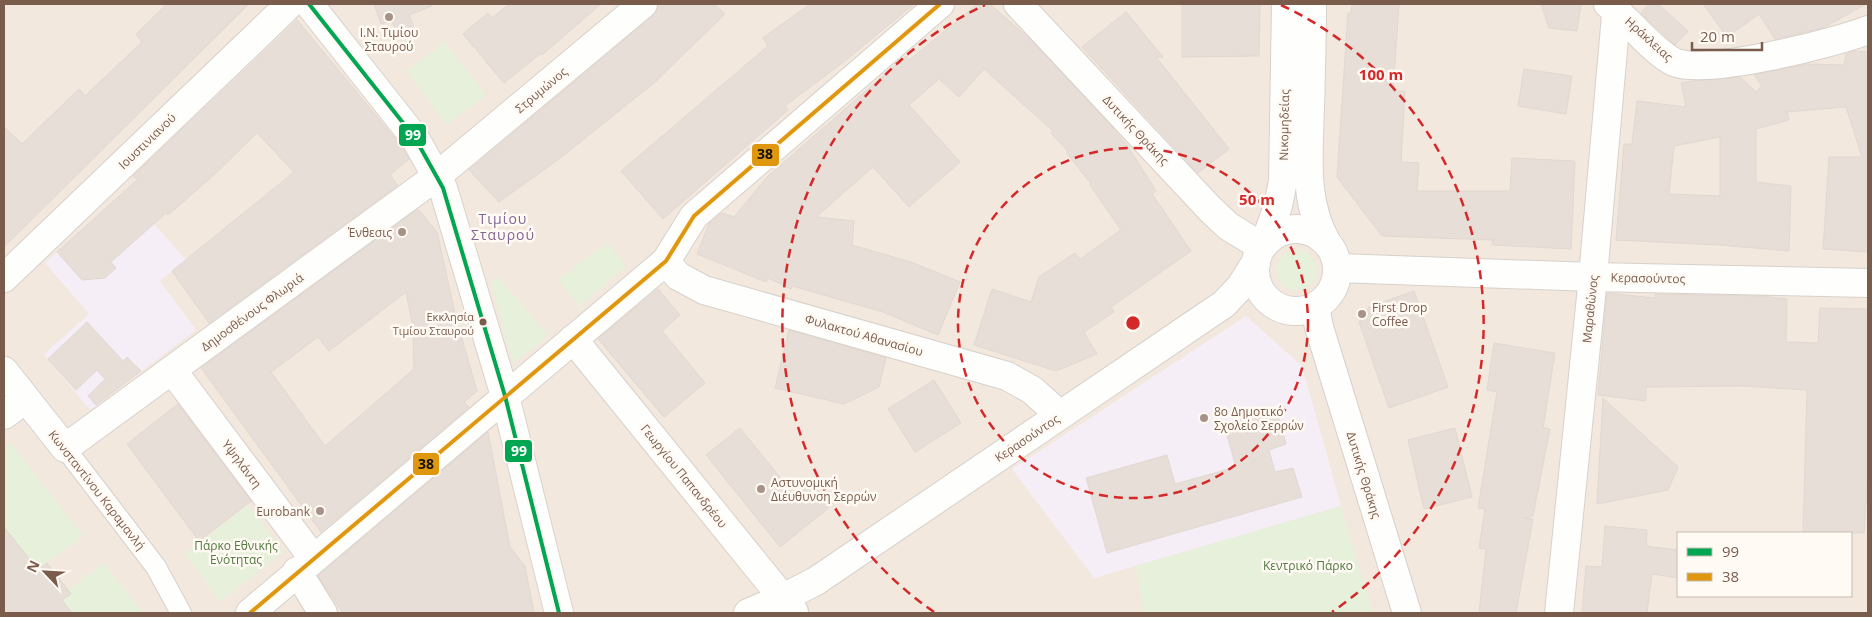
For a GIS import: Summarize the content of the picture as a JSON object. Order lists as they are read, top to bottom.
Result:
{
  "streets": {
    "street": [
      "Ηράκλειας",
      "Στρυμώνος",
      "Νικομηδείας",
      "Δυτικής Θράκης",
      "Ιουστινιανού",
      "Κερασούντος",
      "Μαραθώνος",
      "Δημοσθένους Φλωριά",
      "Φυλακτού Αθανασίου",
      "Υψηλάντη",
      "Γεωργίου Παπανδρέου",
      "Κωνσταντίνου Καραμανλή"
    ]
  },
  "crossings": [
    ["Ηράκλειας", "Μαραθώνος"],
    ["Στρυμώνος", "Δημοσθένους Φλωριά"],
    ["Νικομηδείας", "Δυτικής Θράκης"],
    ["Νικομηδείας", "Κερασούντος"],
    ["Δυτικής Θράκης", "Κερασούντος"],
    ["Κερασούντος", "Μαραθώνος"],
    ["Κερασούντος", "Φυλακτού Αθανασίου"],
    ["Κερασούντος", "Γεωργίου Παπανδρέου"],
    ["Δημοσθένους Φλωριά", "Υψηλάντη"],
    ["Δημοσθένους Φλωριά", "Κωνσταντίνου Καραμανλή"]
  ],
  "districts": ["Τιμίου Σταυρού"],
  "parks": ["Πάρκο Εθνικής Ενότητας", "Κεντρικό Πάρκο"],
  "places": [
    "Ι.Ν. Τιμίου Σταυρού",
    "Ένθεσις",
    "First Drop Coffee",
    "Εκκλησία Τιμίου Σταυρού",
    "8ο Δημοτικό Σχολείο Σερρών",
    "Αστυνομική Διέυθυνση Σερρών",
    "Eurobank"
  ],
  "lines": ["transit line 99", "transit line 38"],
  "legend": ["99", "38"],
  "scale_bar": "20 m",
  "north": "top left",
  "rings": ["100 m", "50 m"]
}
